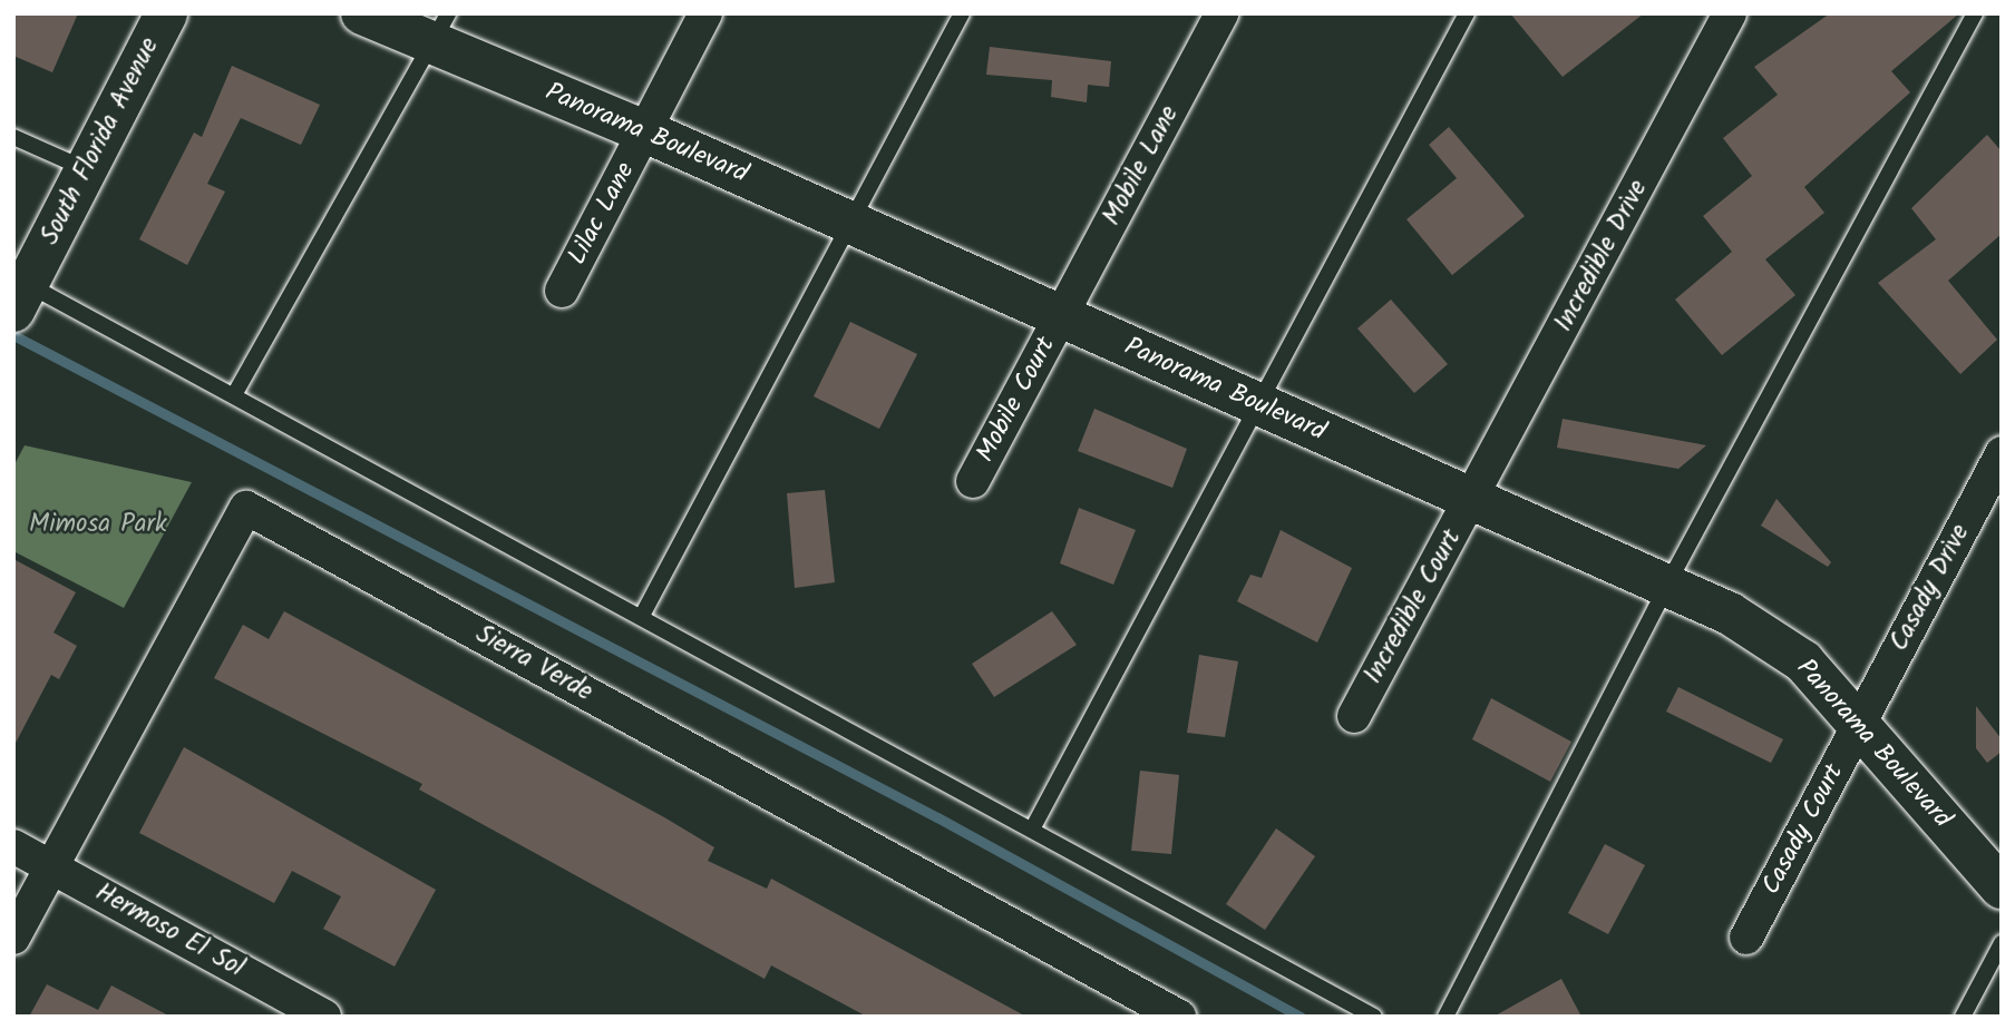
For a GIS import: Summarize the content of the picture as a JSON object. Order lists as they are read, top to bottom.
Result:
{
  "streets": {
    "street": [
      "Panorama Boulevard",
      "South Florida Avenue",
      "Mobile Lane",
      "Lilac Lane",
      "Incredible Drive",
      "Mobile Court",
      "Casady Drive",
      "Incredible Court",
      "Sierra Verde",
      "Casady Court",
      "Hermoso El Sol"
    ]
  },
  "crossings": [
    ["Panorama Boulevard", "Mobile Lane"],
    ["Panorama Boulevard", "Lilac Lane"],
    ["Panorama Boulevard", "Incredible Drive"],
    ["Panorama Boulevard", "Mobile Court"],
    ["Panorama Boulevard", "Casady Drive"],
    ["Panorama Boulevard", "Incredible Court"],
    ["Panorama Boulevard", "Casady Court"],
    ["Mobile Lane", "Mobile Court"],
    ["Incredible Drive", "Incredible Court"],
    ["Casady Drive", "Casady Court"],
    ["Sierra Verde", "Hermoso El Sol"]
  ],
  "parks": ["Mimosa Park"]
}
